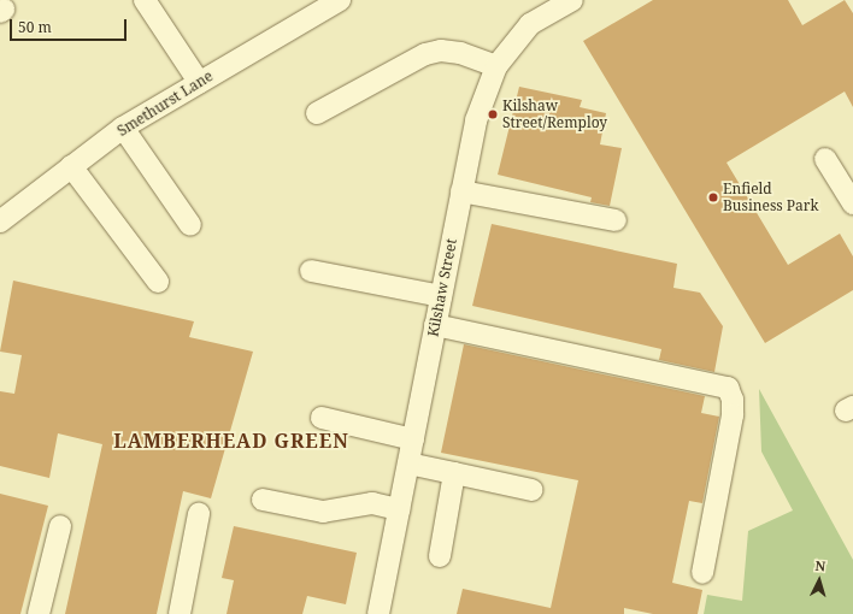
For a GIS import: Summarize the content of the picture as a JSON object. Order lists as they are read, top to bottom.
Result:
{
  "streets": {
    "street": ["Smethurst Lane", "Kilshaw Street"]
  },
  "districts": ["LAMBERHEAD GREEN"],
  "places": ["Kilshaw Street/Remploy", "Enfield Business Park"],
  "scale_bar": "50 m",
  "north": "top"
}
